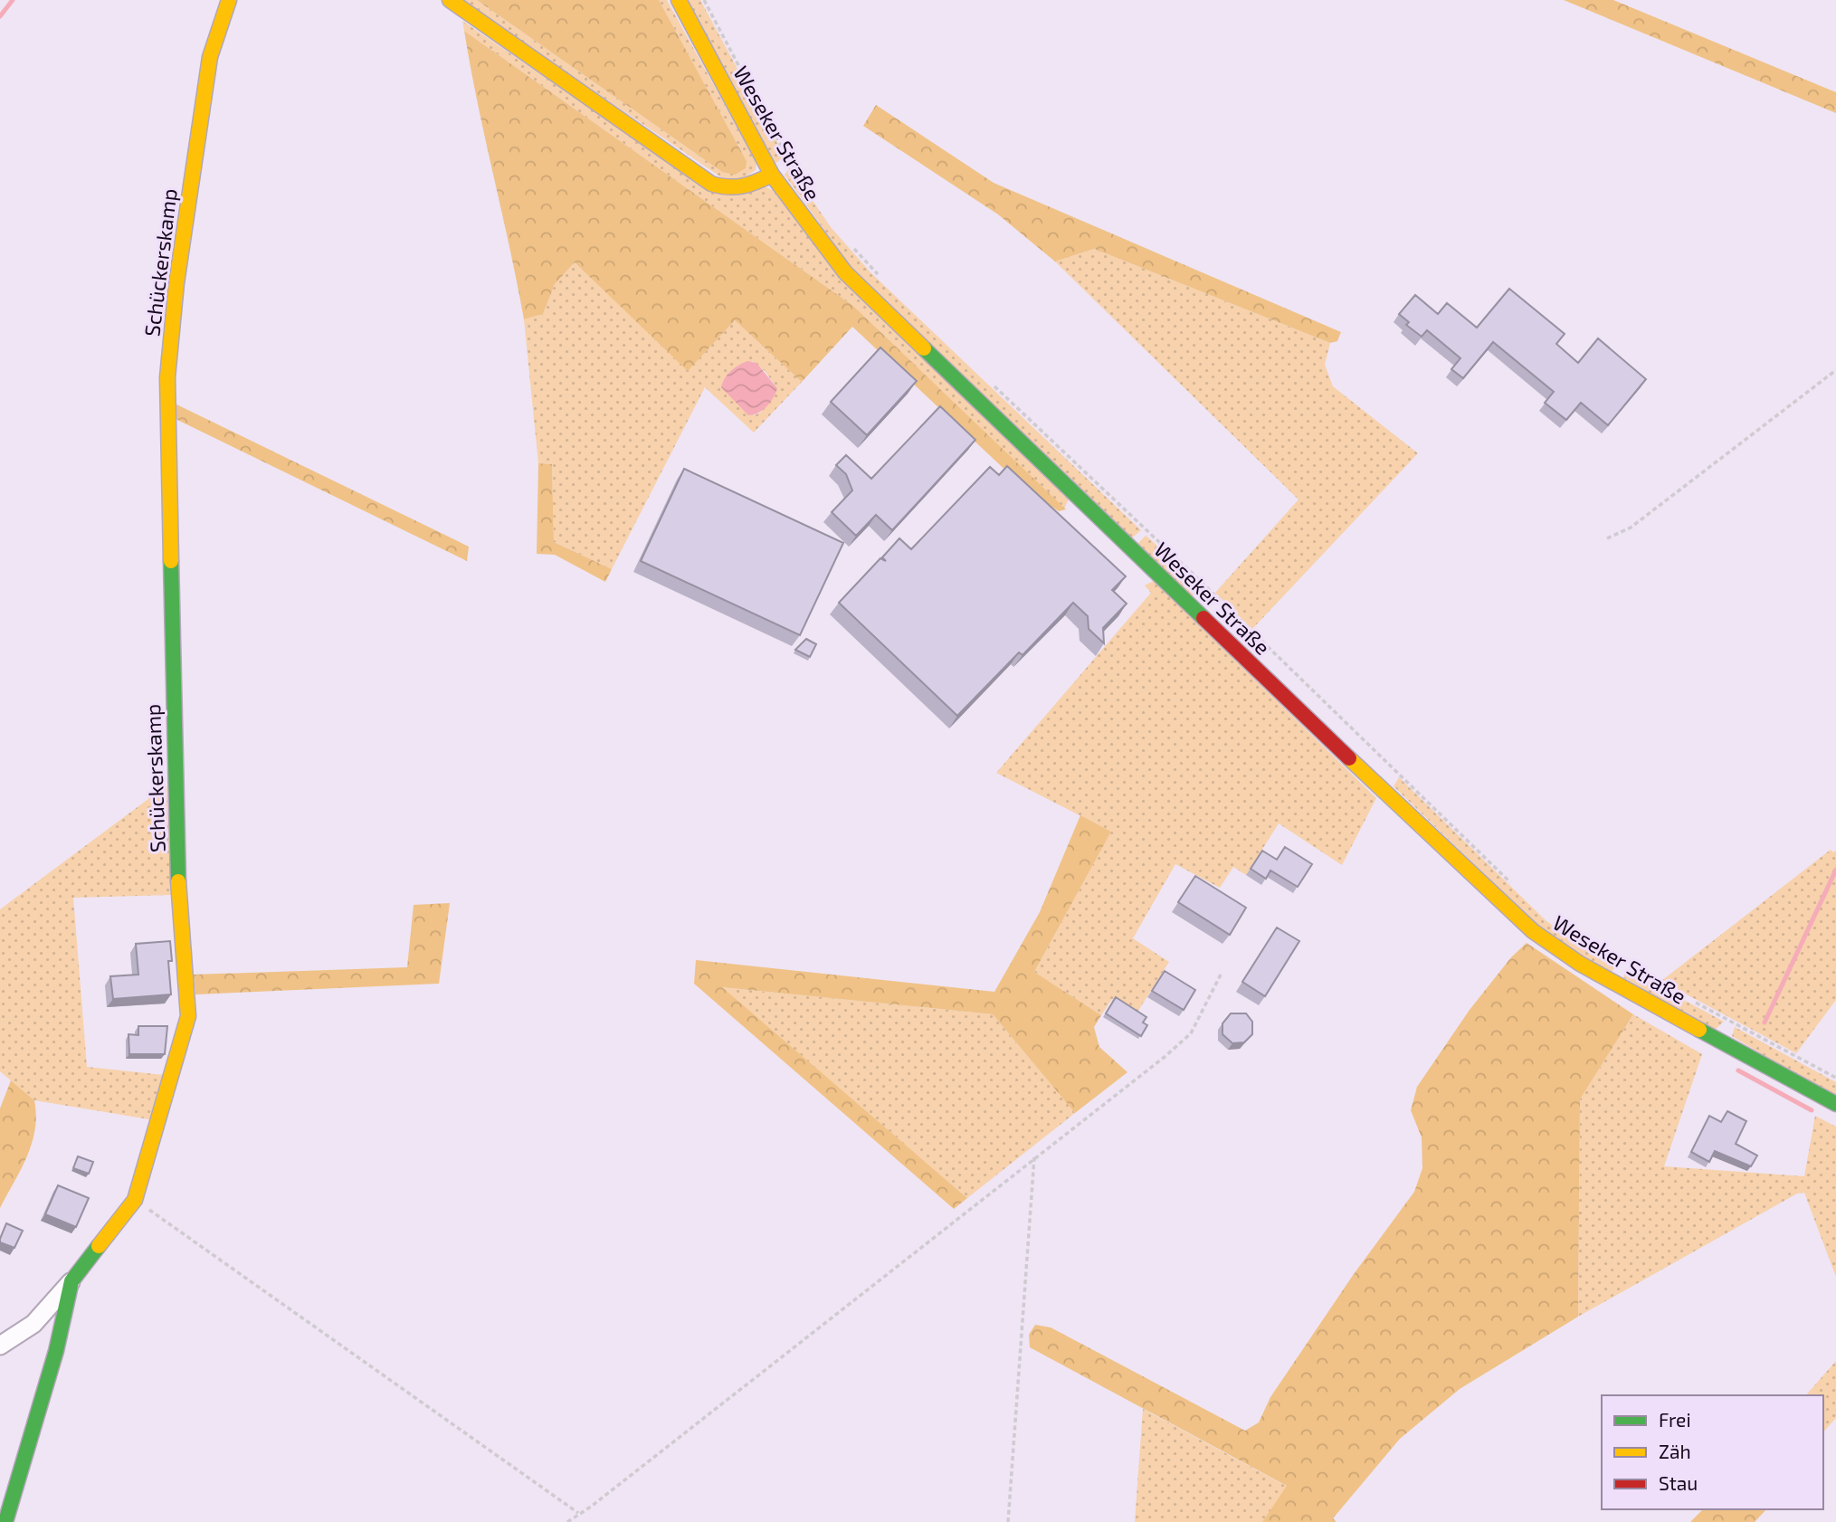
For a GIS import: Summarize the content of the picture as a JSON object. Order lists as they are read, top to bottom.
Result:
{
  "streets": {
    "street": ["Weseker Straße", "Schückerskamp"]
  },
  "legend": ["Frei", "Zäh", "Stau"]
}
